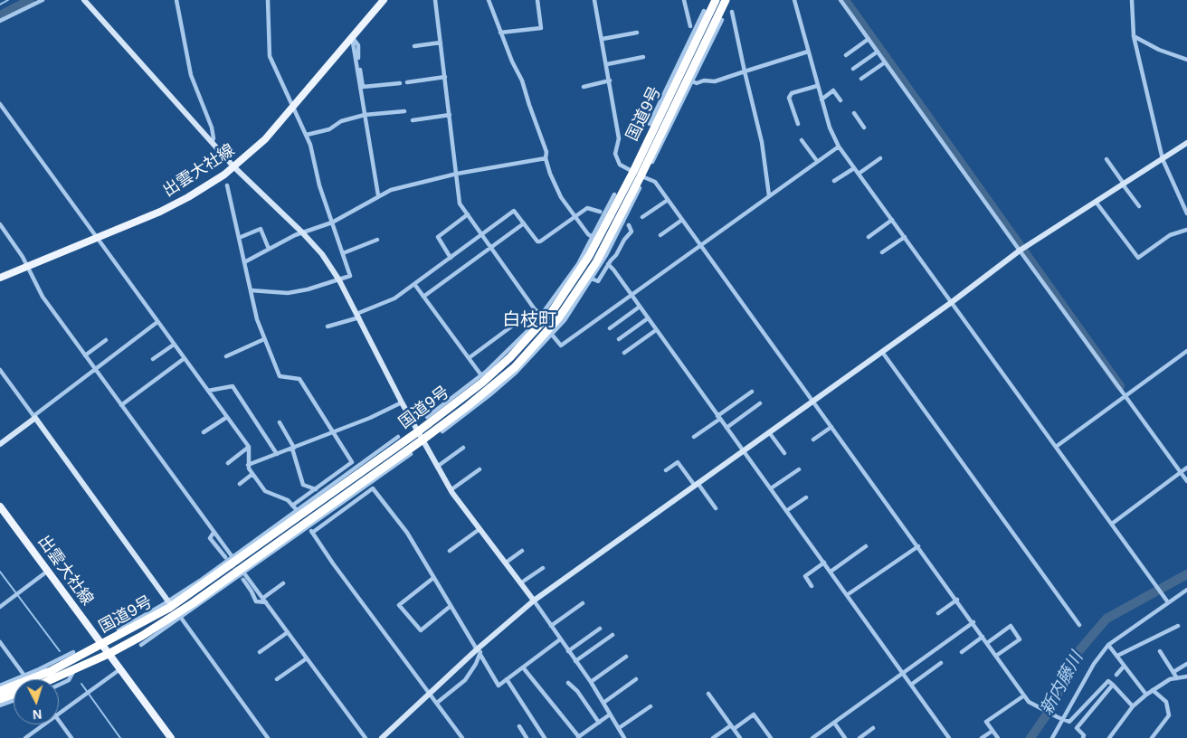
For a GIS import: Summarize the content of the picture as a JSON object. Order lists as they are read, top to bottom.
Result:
{
  "streets": {
    "highway": ["国道9号"],
    "main road": ["出雲大社線"]
  },
  "crossings": [
    ["国道9号", "出雲大社線"]
  ],
  "districts": ["白枝町"],
  "water": ["新内藤川"],
  "north": "bottom"
}
